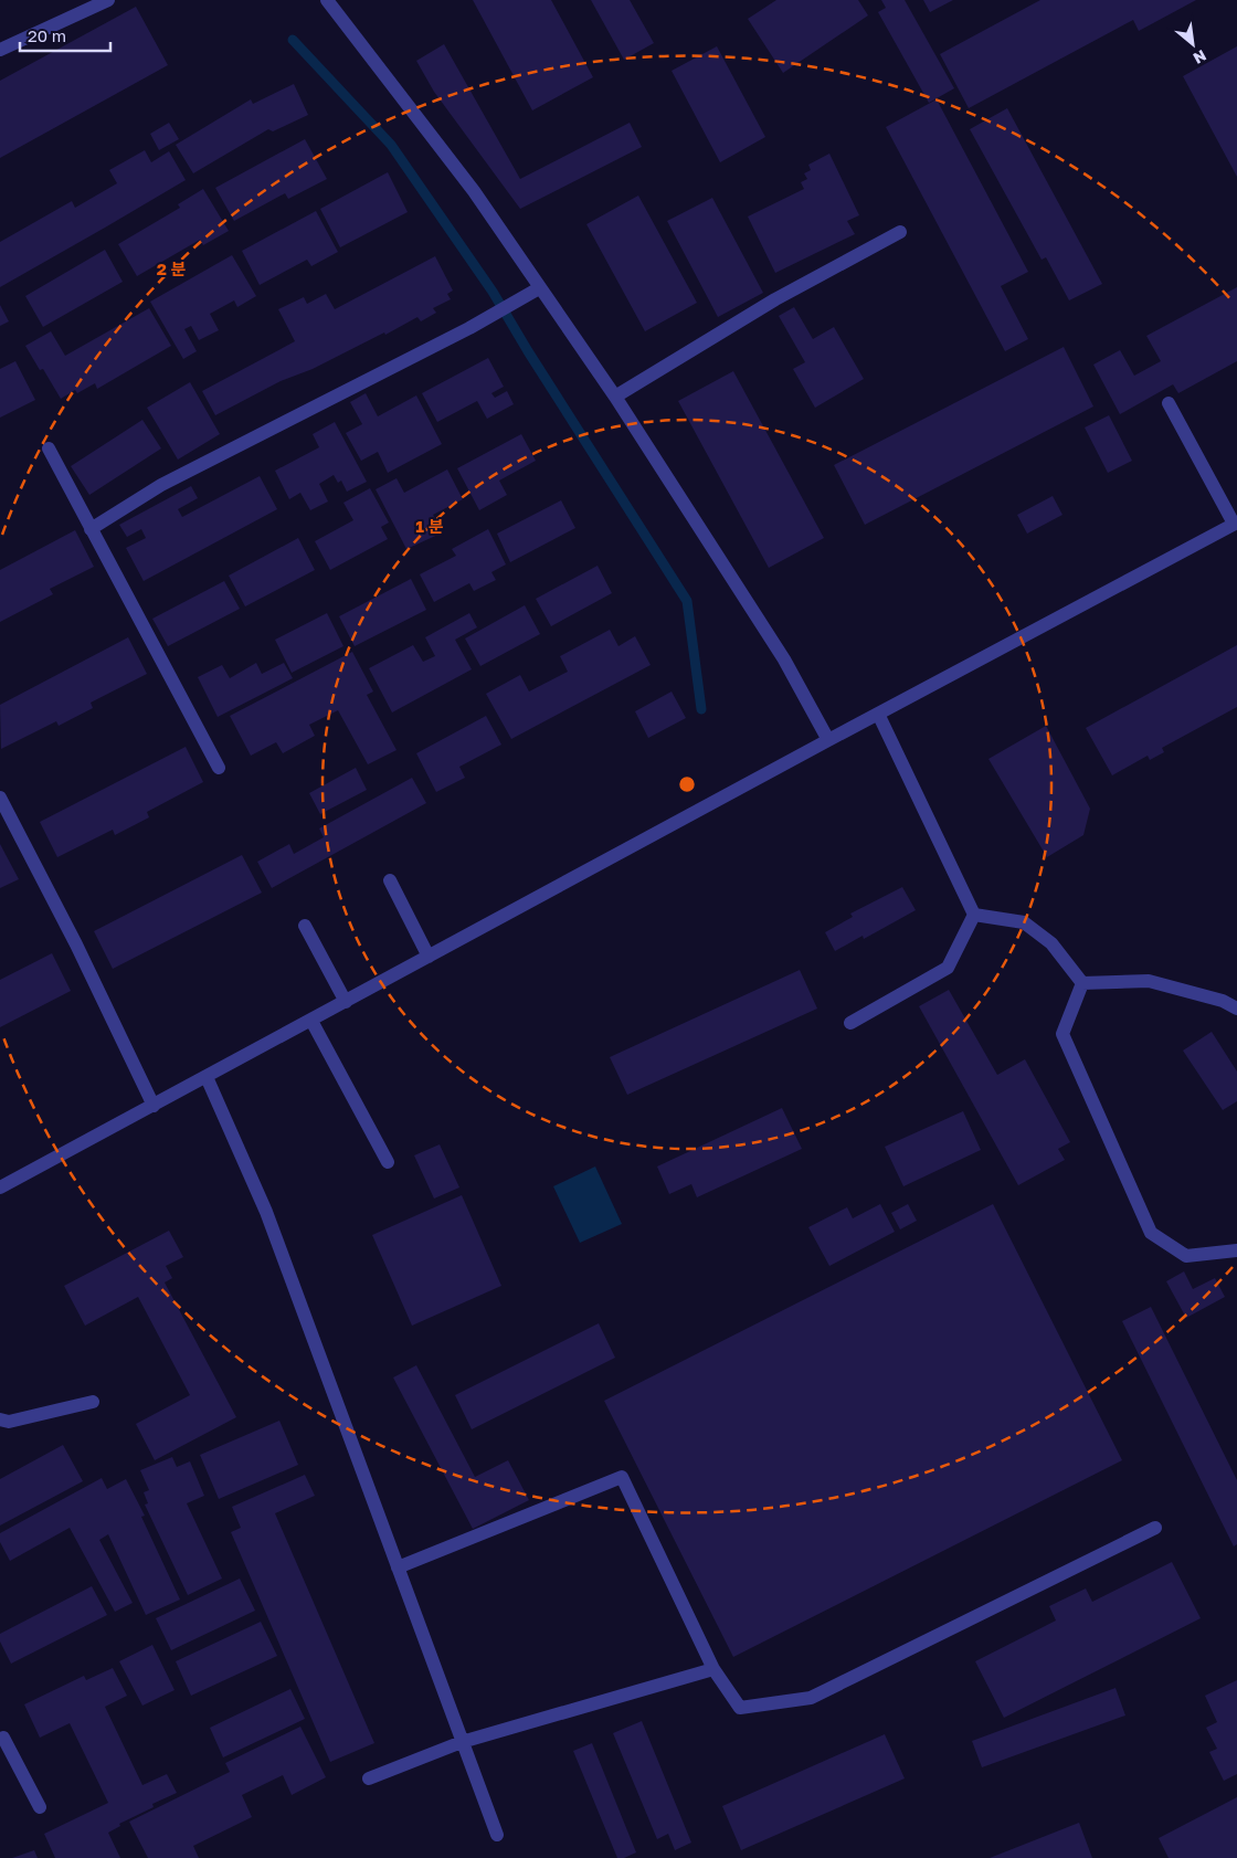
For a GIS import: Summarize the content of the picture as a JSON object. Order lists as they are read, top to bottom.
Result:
{
  "scale_bar": "20 m",
  "north": "bottom right",
  "rings": ["2 분", "1 분"]
}
